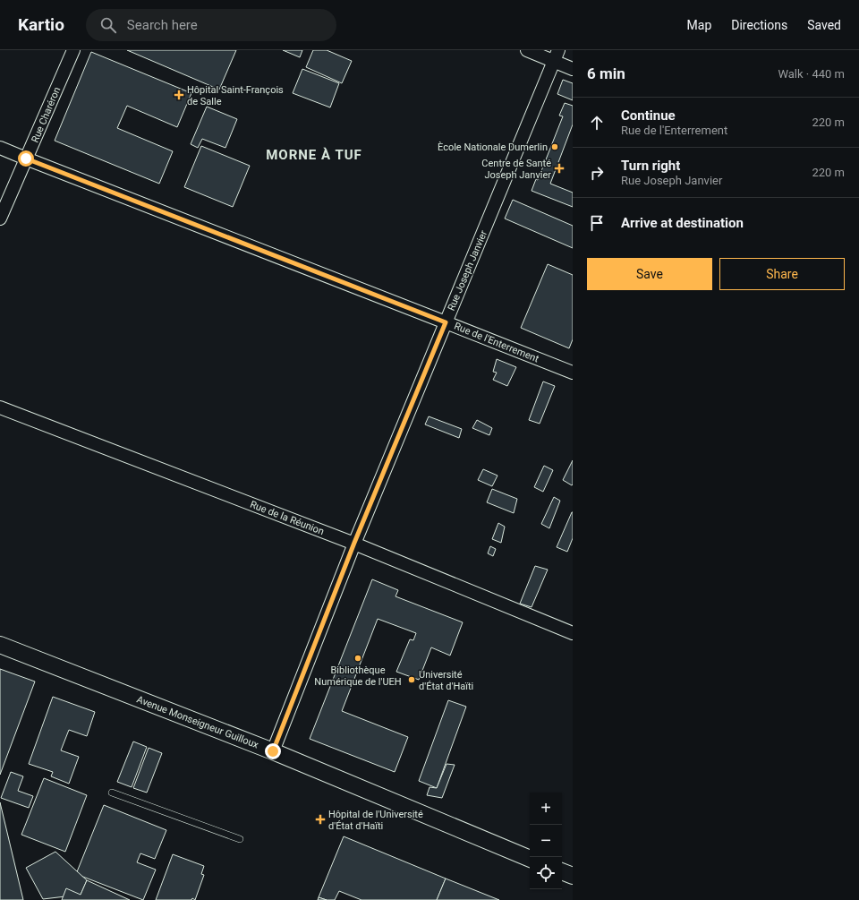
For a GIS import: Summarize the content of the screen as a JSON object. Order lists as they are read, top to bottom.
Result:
{
  "streets": {
    "street": [
      "Rue Charéron",
      "Rue Joseph Janvier",
      "Rue de l'Enterrement",
      "Rue de la Réunion",
      "Avenue Monseigneur Guilloux"
    ]
  },
  "crossings": [
    ["Rue Charéron", "Rue de l'Enterrement"],
    ["Rue Joseph Janvier", "Rue de l'Enterrement"],
    ["Rue Joseph Janvier", "Rue de la Réunion"],
    ["Rue Joseph Janvier", "Avenue Monseigneur Guilloux"]
  ],
  "districts": ["MORNE À TUF"],
  "places": {
    "health": ["Hôpital Saint-François de Salle", "Centre de Santé Joseph Janvier", "Hôpital de l'Université d'État d'Haïti"],
    "other": ["Ècole Nationale Dumerlin", "Bibliothèque Numérique de l'UEH", "Université d'État d'Haïti"]
  },
  "page": {
    "header": "Kartio",
    "search": "Search here",
    "nav": ["Map", "Directions", "Saved"],
    "heading": ["6 min", "Walk · 440 m"],
    "list": [
      ["Continue", "Rue de l'Enterrement", "220 m"],
      ["Turn right", "Rue Joseph Janvier", "220 m"],
      "Arrive at destination"
    ],
    "buttons": ["Save", "Share"],
    "map_buttons": ["+", "−"]
  }
}
